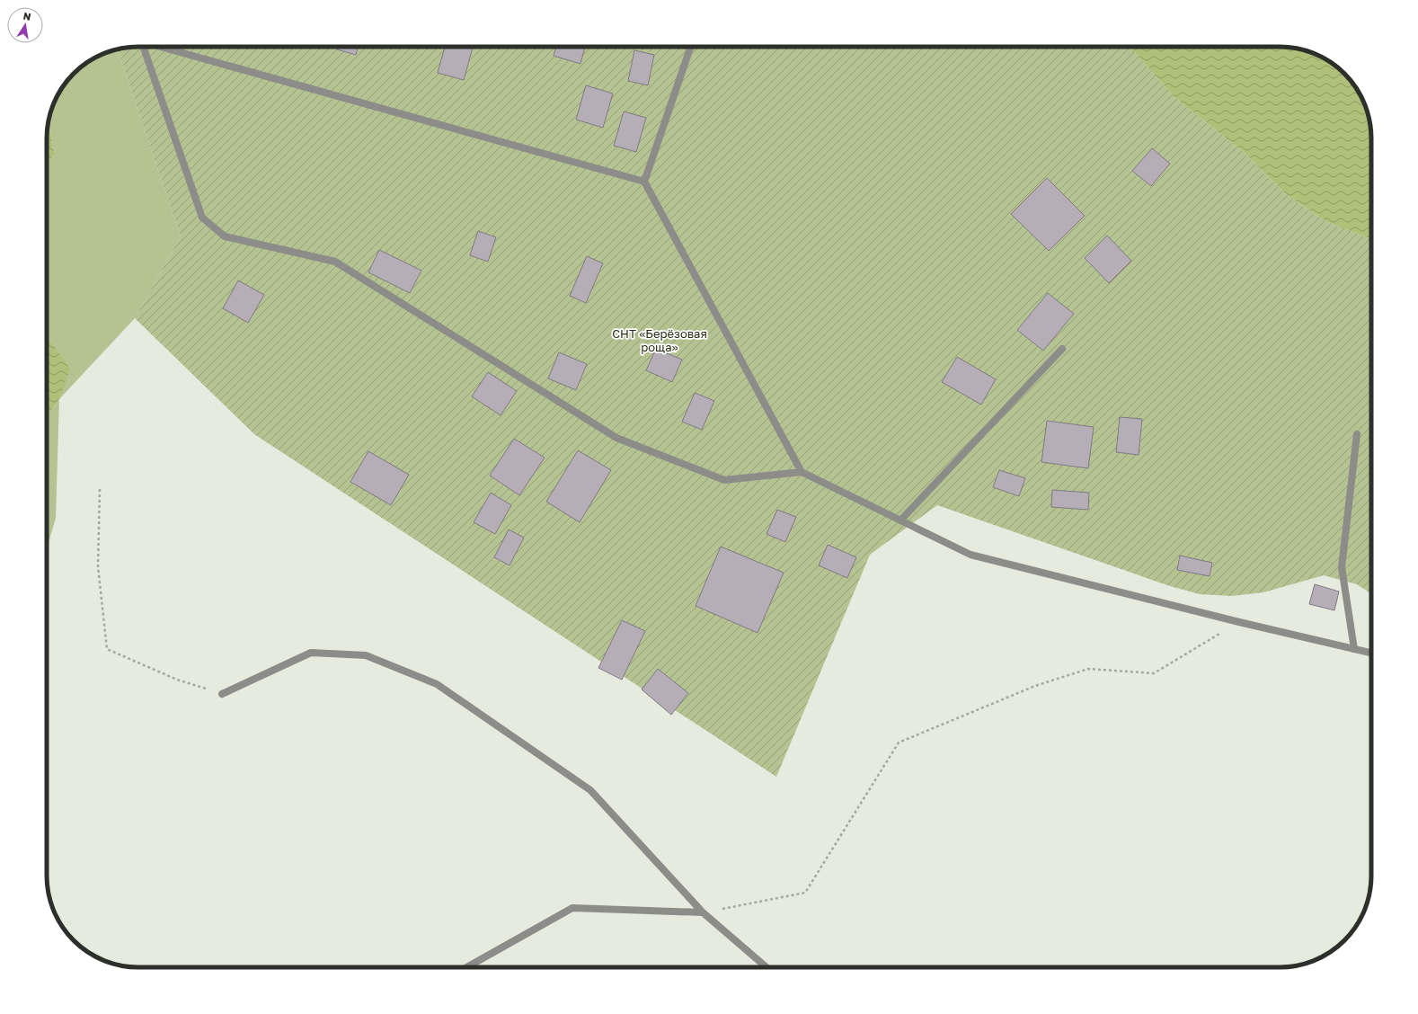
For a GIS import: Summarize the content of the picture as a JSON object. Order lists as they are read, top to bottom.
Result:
{
  "parks": ["СНТ «Берёзовая роща»"],
  "north": "top"
}
